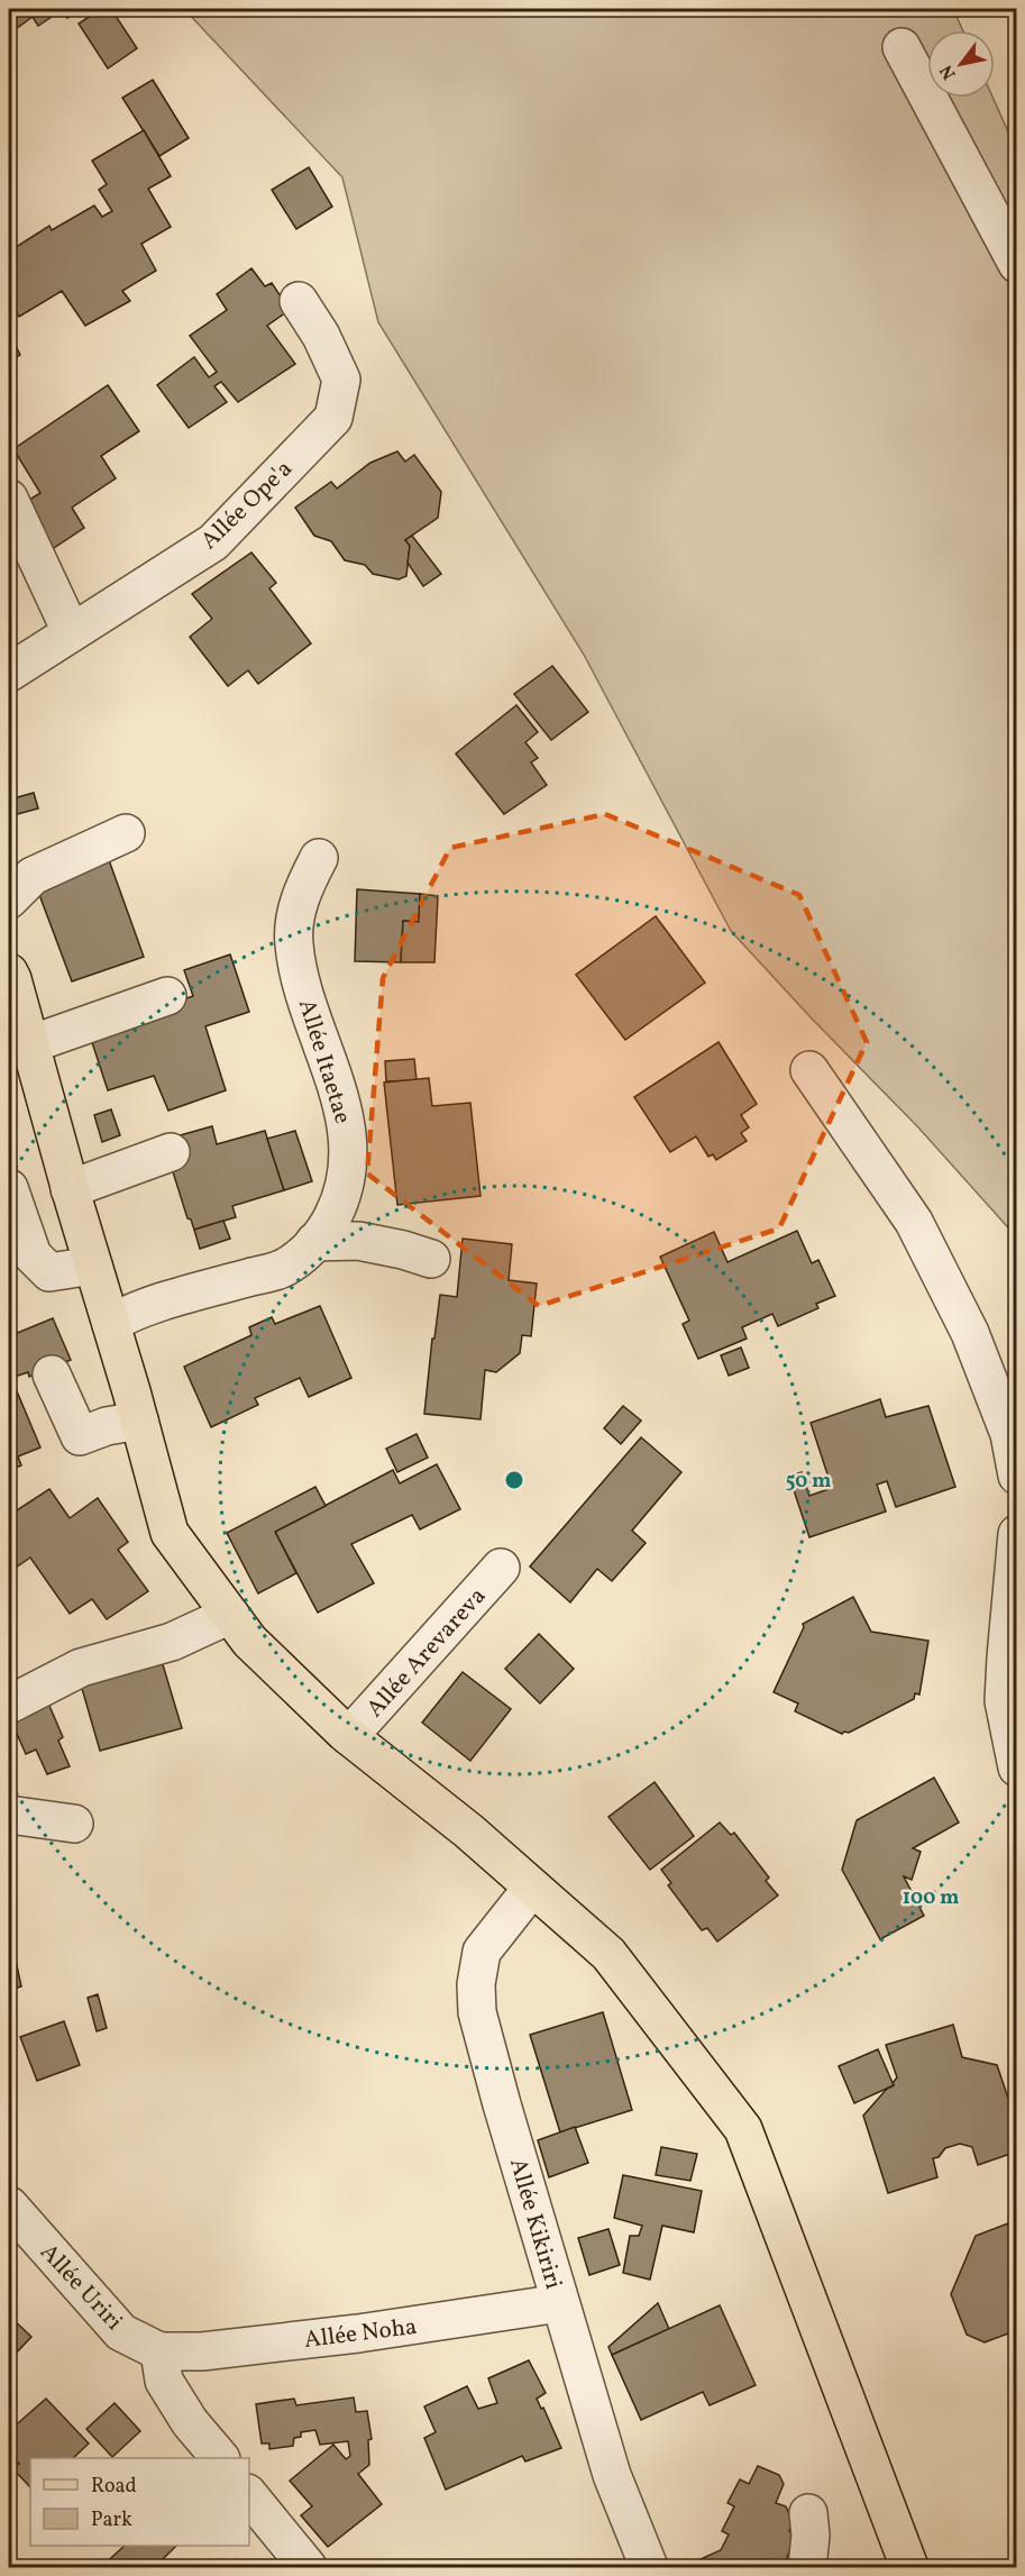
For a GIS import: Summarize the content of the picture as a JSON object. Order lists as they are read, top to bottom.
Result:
{
  "streets": {
    "street": [
      "Allée Ope'a",
      "Allée Itaetae",
      "Allée Arevareva",
      "Allée Kikiriri",
      "Allée Uriri",
      "Allée Noha"
    ]
  },
  "crossings": [
    ["Allée Kikiriri", "Allée Noha"],
    ["Allée Uriri", "Allée Noha"]
  ],
  "legend": ["Road", "Park"],
  "north": "bottom left",
  "rings": ["50 m", "100 m"]
}
